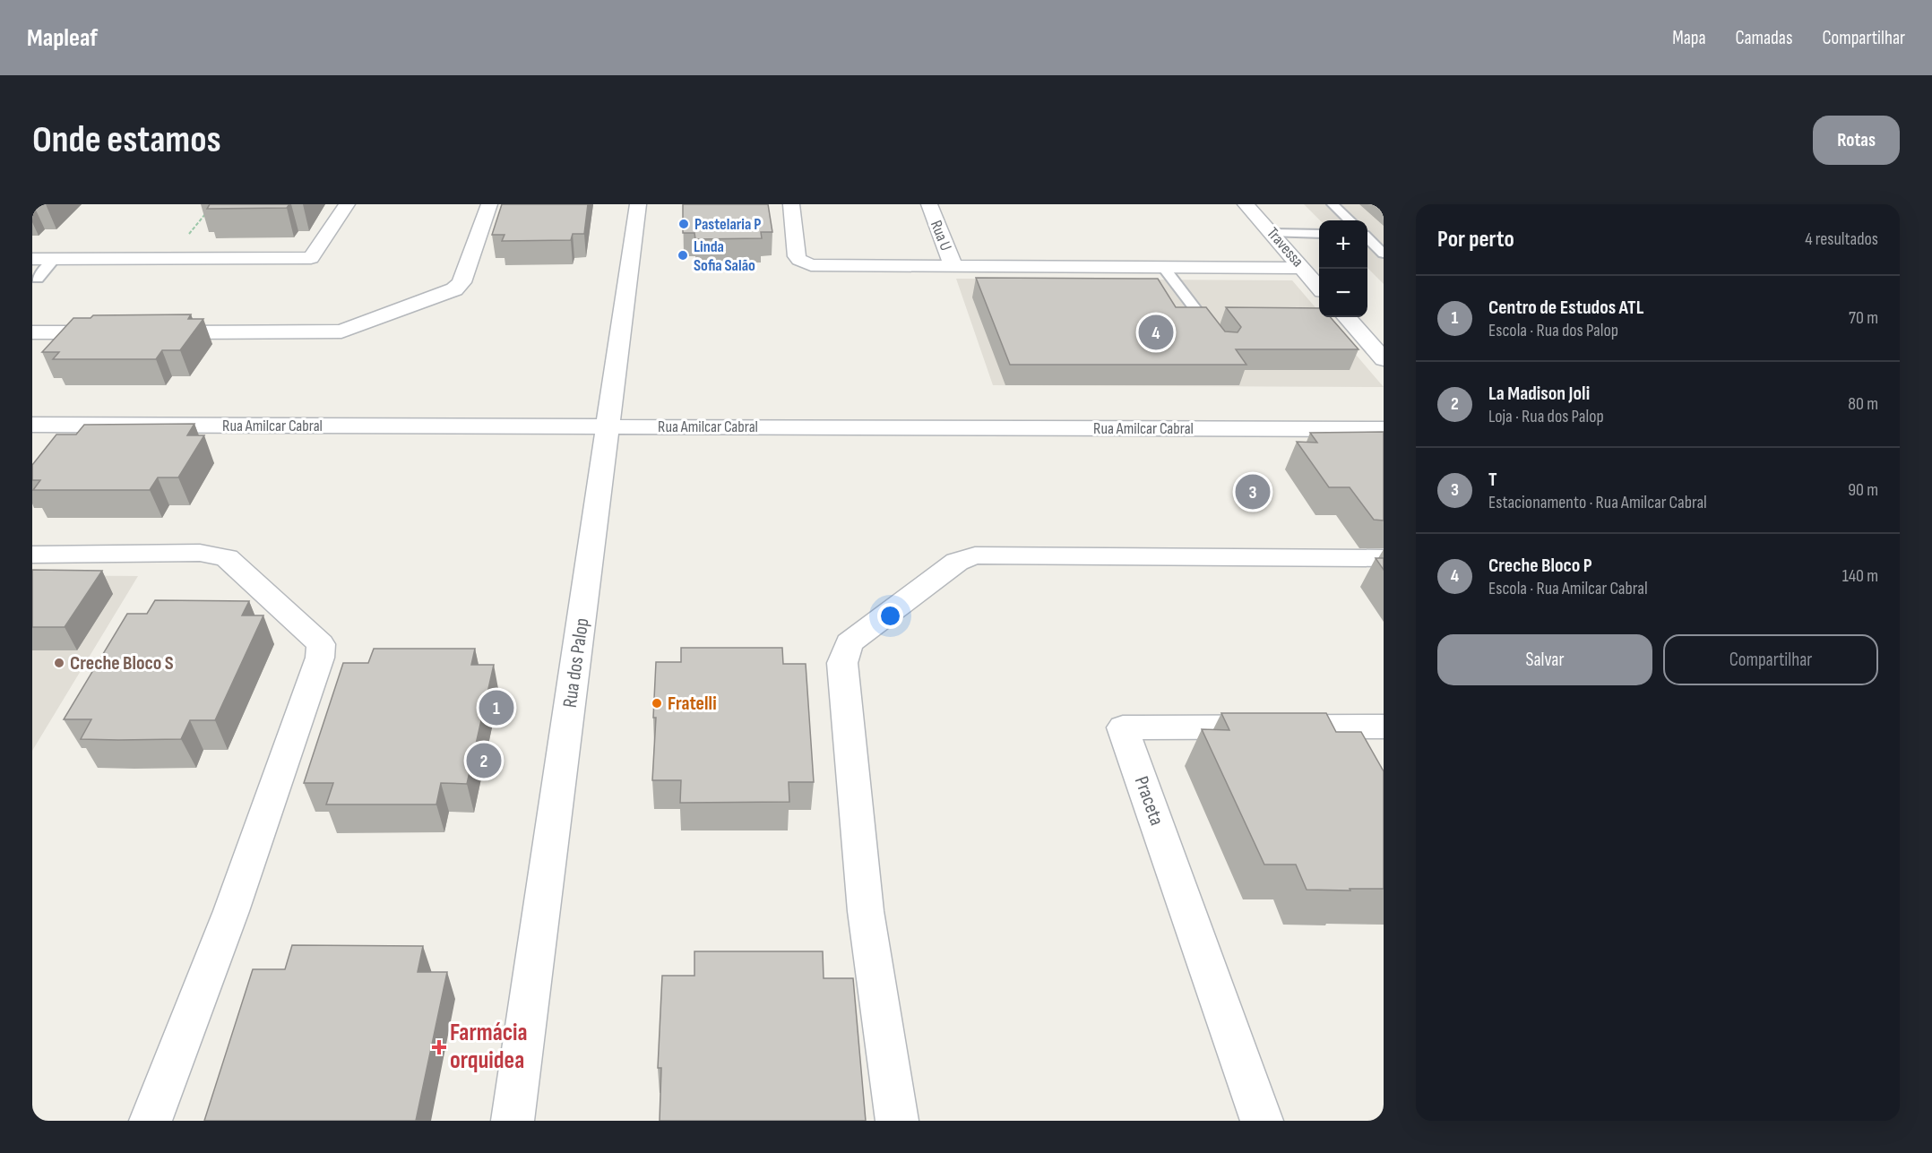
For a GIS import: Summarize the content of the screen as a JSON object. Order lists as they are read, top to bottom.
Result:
{
  "streets": {
    "street": [
      "Rua U",
      "Travessa",
      "Rua Amilcar Cabral",
      "Rua dos Palop",
      "Praceta"
    ]
  },
  "crossings": [
    ["Rua Amilcar Cabral", "Rua dos Palop"]
  ],
  "places": {
    "other": [
      "Pastelaria P",
      "Linda Sofia Salão",
      "Creche Bloco S",
      "Fratelli"
    ],
    "health": ["Farmácia orquidea"]
  },
  "page": {
    "header": "Mapleaf",
    "nav": ["Mapa", "Camadas", "Compartilhar"],
    "buttons": [
      "Rotas",
      ["Salvar", "Compartilhar"]
    ],
    "title": "Onde estamos",
    "heading": ["Por perto", "4 resultados"],
    "map_buttons": ["+", "−"],
    "list": [
      {
        "mark": "1",
        "name": "Centro de Estudos ATL",
        "note": "Escola · Rua dos Palop",
        "value": "70 m"
      },
      {
        "mark": "2",
        "name": "La Madison Joli",
        "note": "Loja · Rua dos Palop",
        "value": "80 m"
      },
      {
        "mark": "3",
        "name": "T",
        "note": "Estacionamento · Rua Amilcar Cabral",
        "value": "90 m"
      },
      {
        "mark": "4",
        "name": "Creche Bloco P",
        "note": "Escola · Rua Amilcar Cabral",
        "value": "140 m"
      }
    ],
    "pins": [
      "4",
      "3",
      "1",
      "2"
    ]
  }
}
